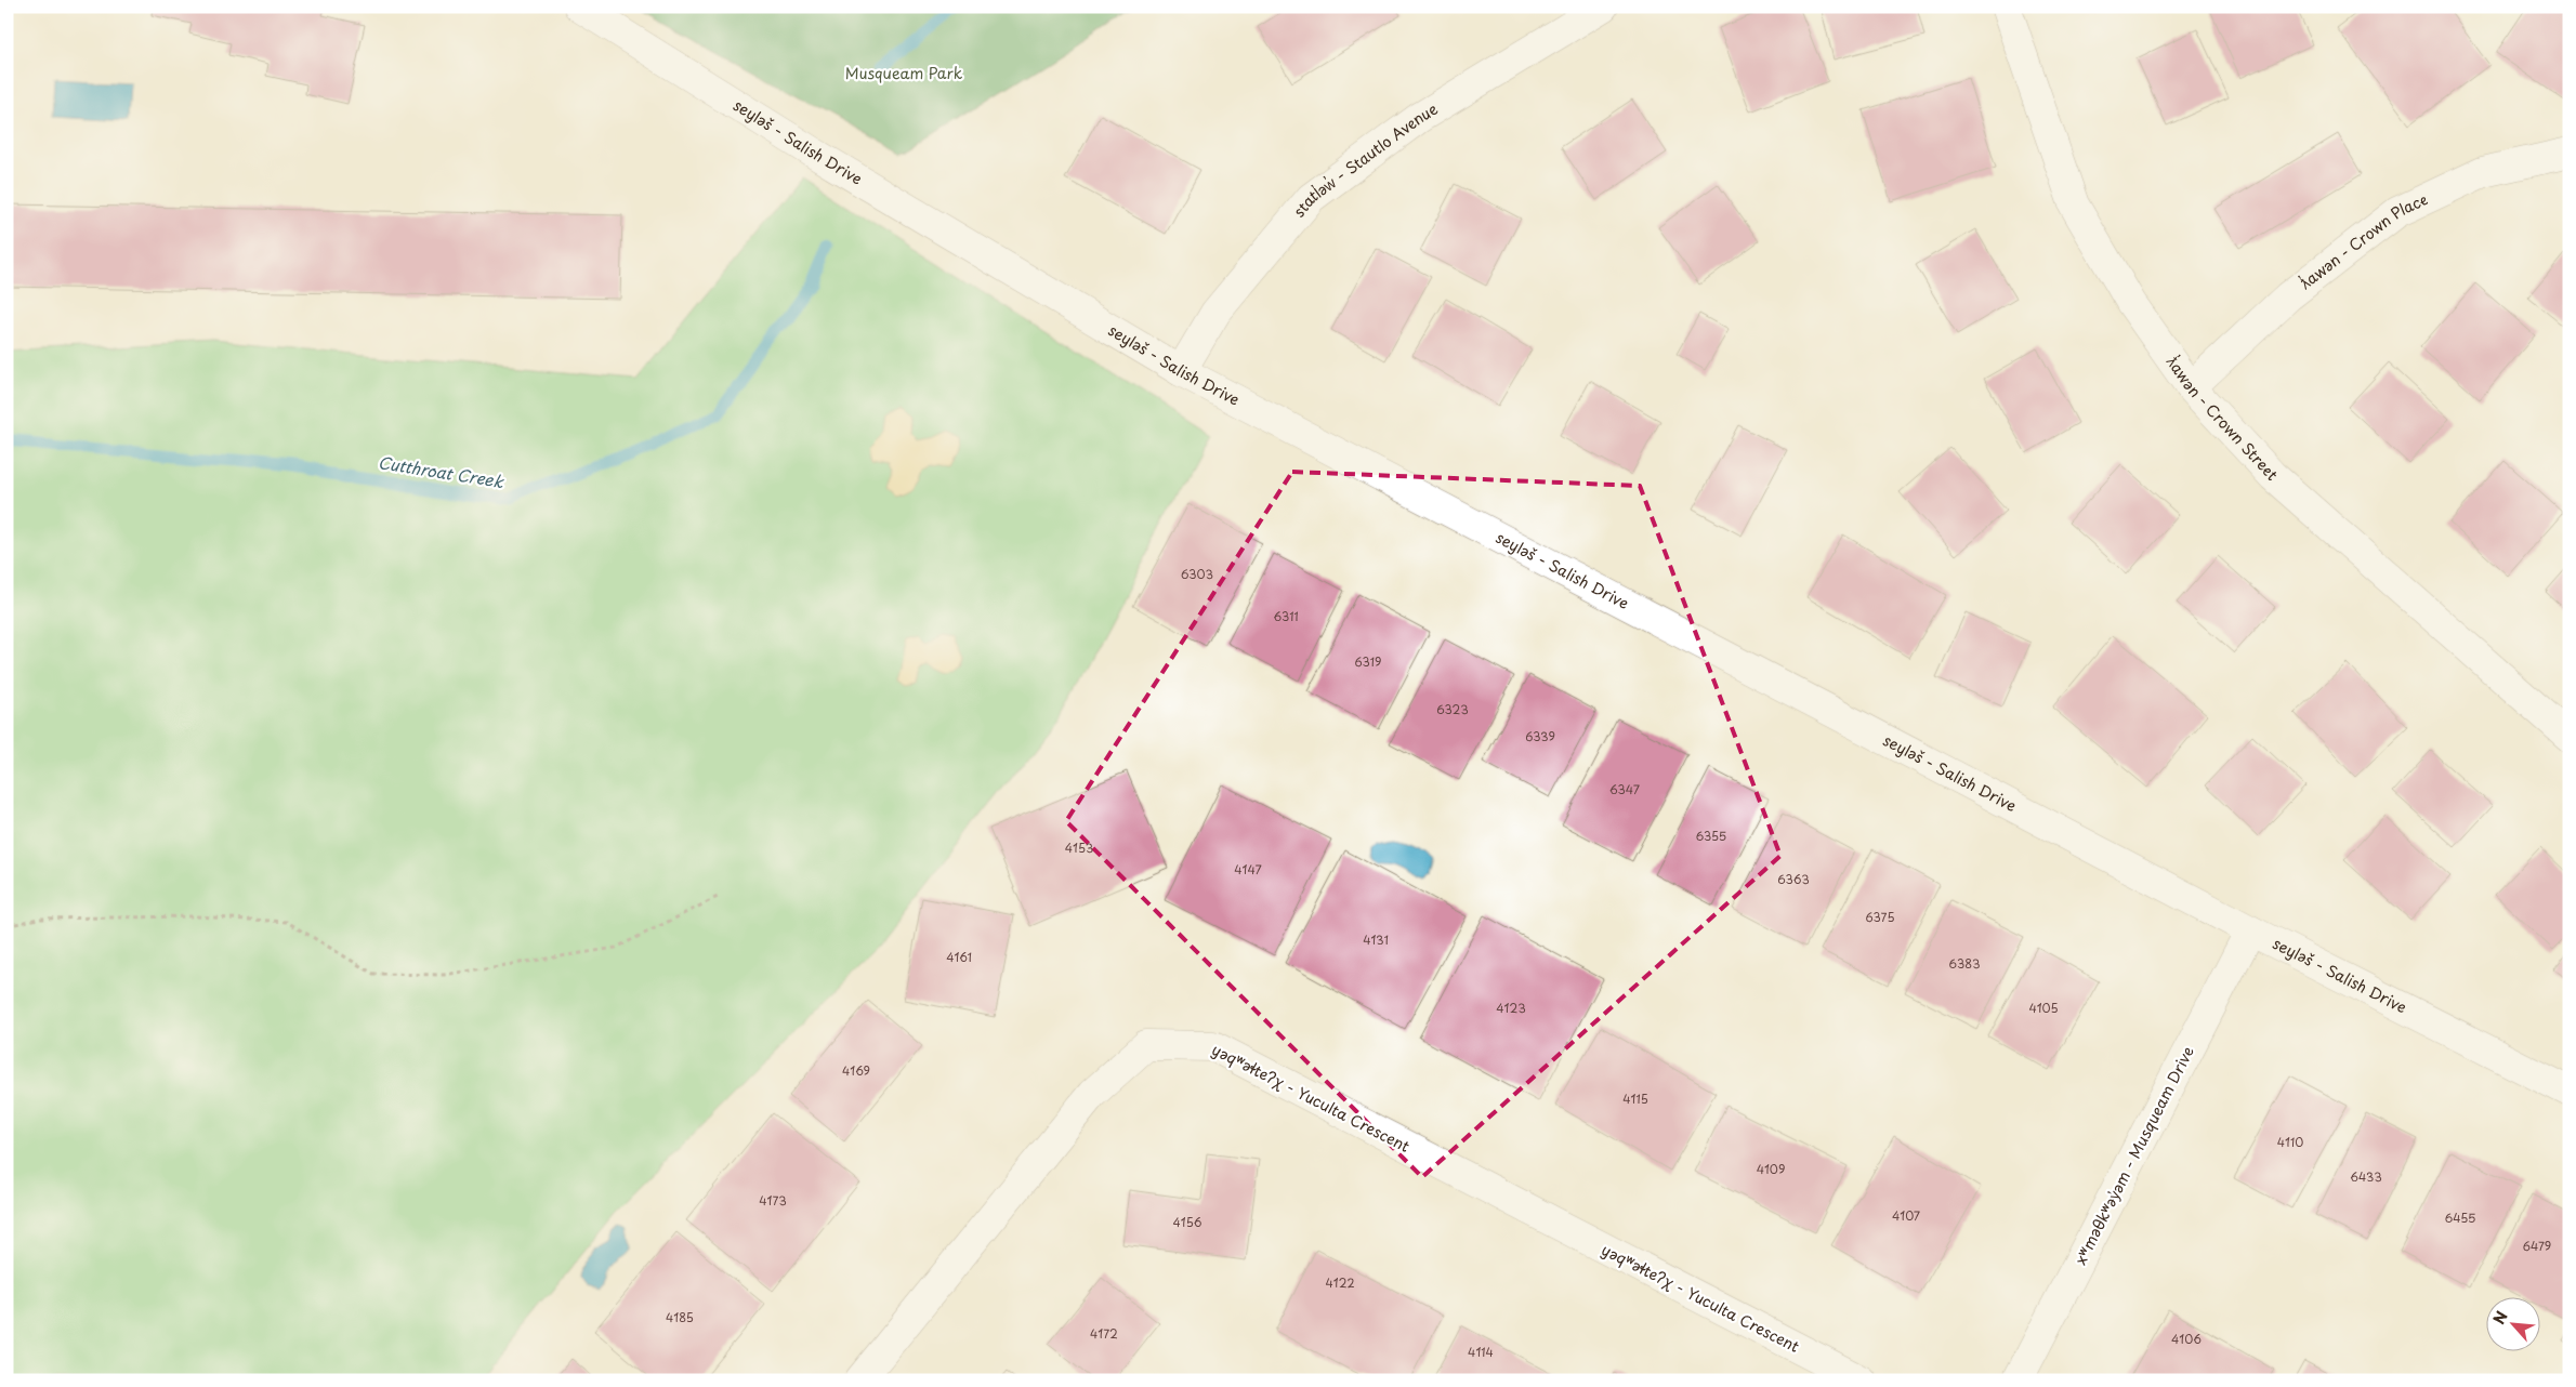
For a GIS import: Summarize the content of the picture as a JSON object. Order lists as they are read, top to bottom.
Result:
{
  "streets": {
    "street": [
      "seyləš - Salish Drive",
      "statl̓əw̓ - Stautlo Avenue",
      "ƛ̓awən - Crown Place",
      "ƛ̓awən - Crown Street",
      "yəqʷəɬteʔχ - Yuculta Crescent",
      "xʷməθkʷəy̓əm - Musqueam Drive"
    ]
  },
  "crossings": [
    ["seyləš - Salish Drive", "statl̓əw̓ - Stautlo Avenue"],
    ["seyləš - Salish Drive", "xʷməθkʷəy̓əm - Musqueam Drive"],
    ["ƛ̓awən - Crown Place", "ƛ̓awən - Crown Street"]
  ],
  "water": ["Cutthroat Creek"],
  "parks": ["Musqueam Park"],
  "house_numbers": [
    "6303",
    "6311",
    "6319",
    "6323",
    "6339",
    "6347",
    "6355",
    "4153",
    "4147",
    "6363",
    "6375",
    "4131",
    "4161",
    "6383",
    "4123",
    "4105",
    "4169",
    "4115",
    "4110",
    "4109",
    "6433",
    "4173",
    "4107",
    "6455",
    "4156",
    "6479",
    "4122",
    "4185",
    "4172",
    "4106",
    "4114"
  ],
  "north": "top left"
}
